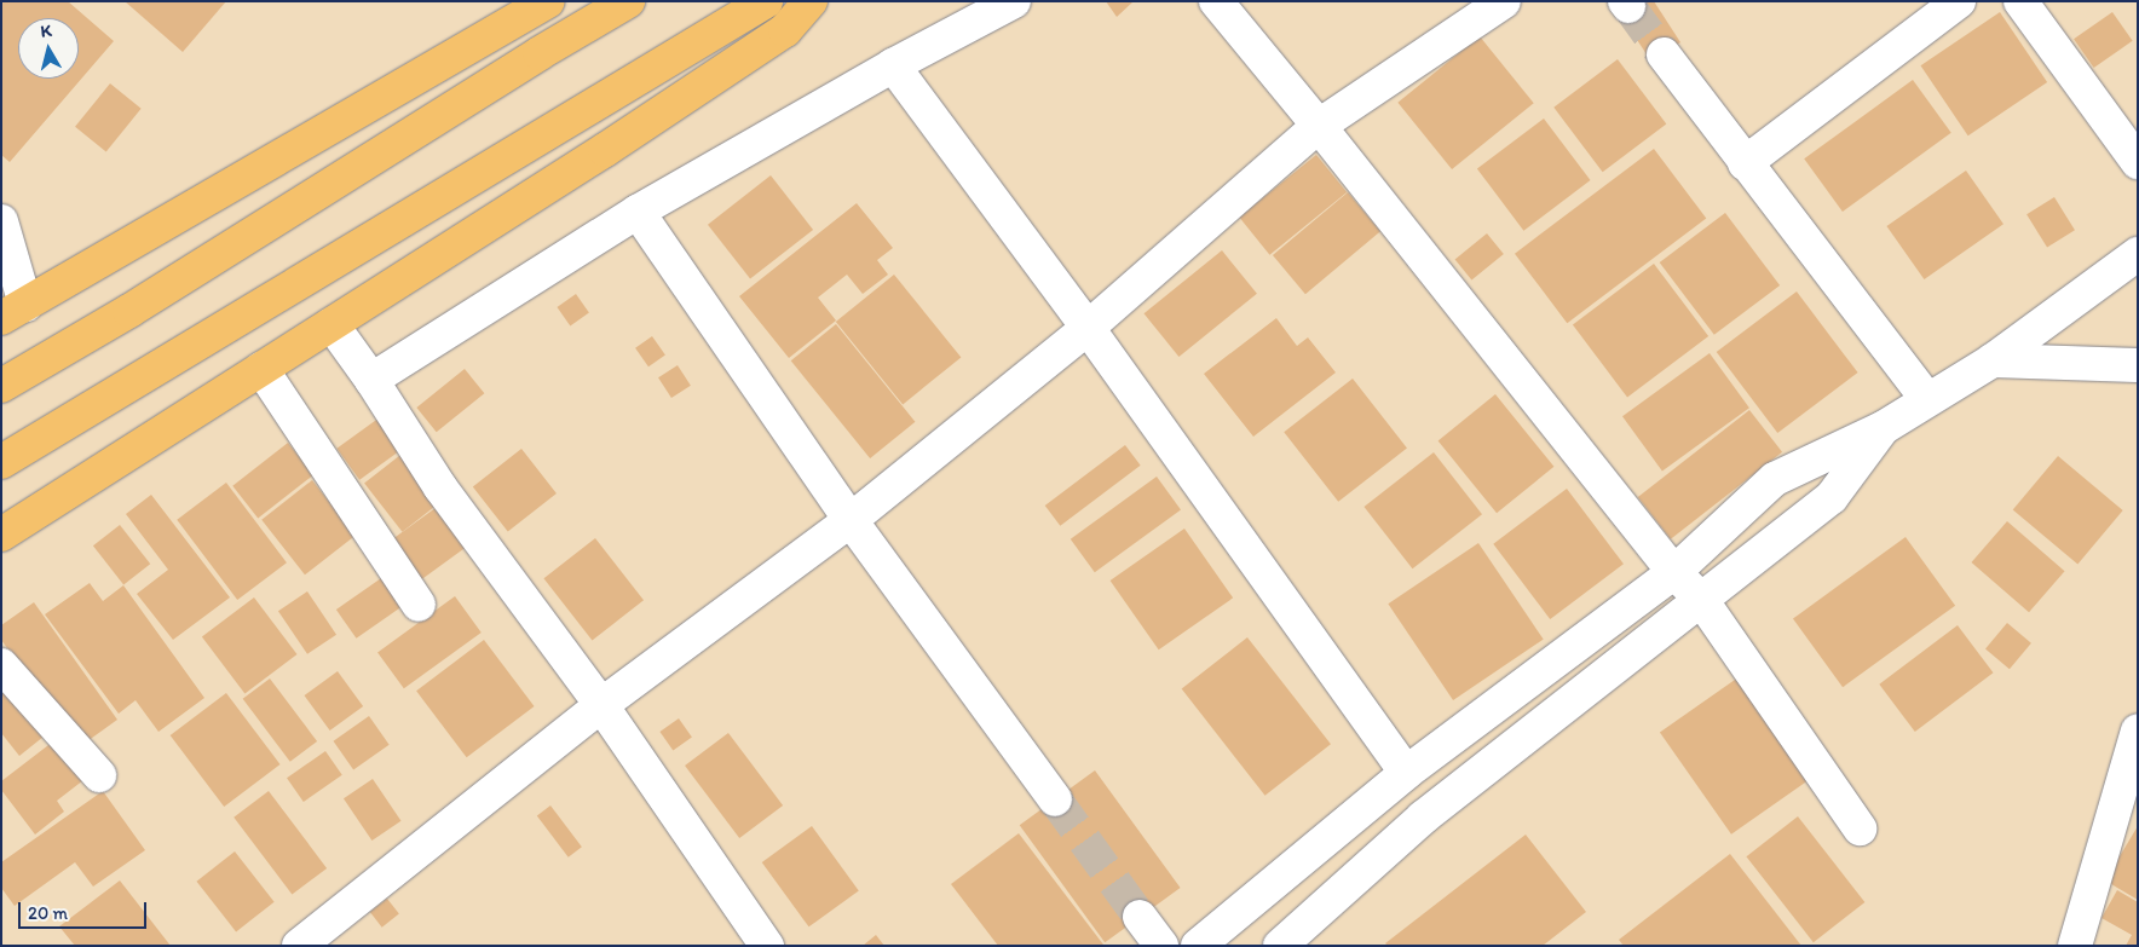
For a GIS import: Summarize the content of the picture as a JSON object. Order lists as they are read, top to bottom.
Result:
{
  "scale_bar": "20 m",
  "north": "top"
}
